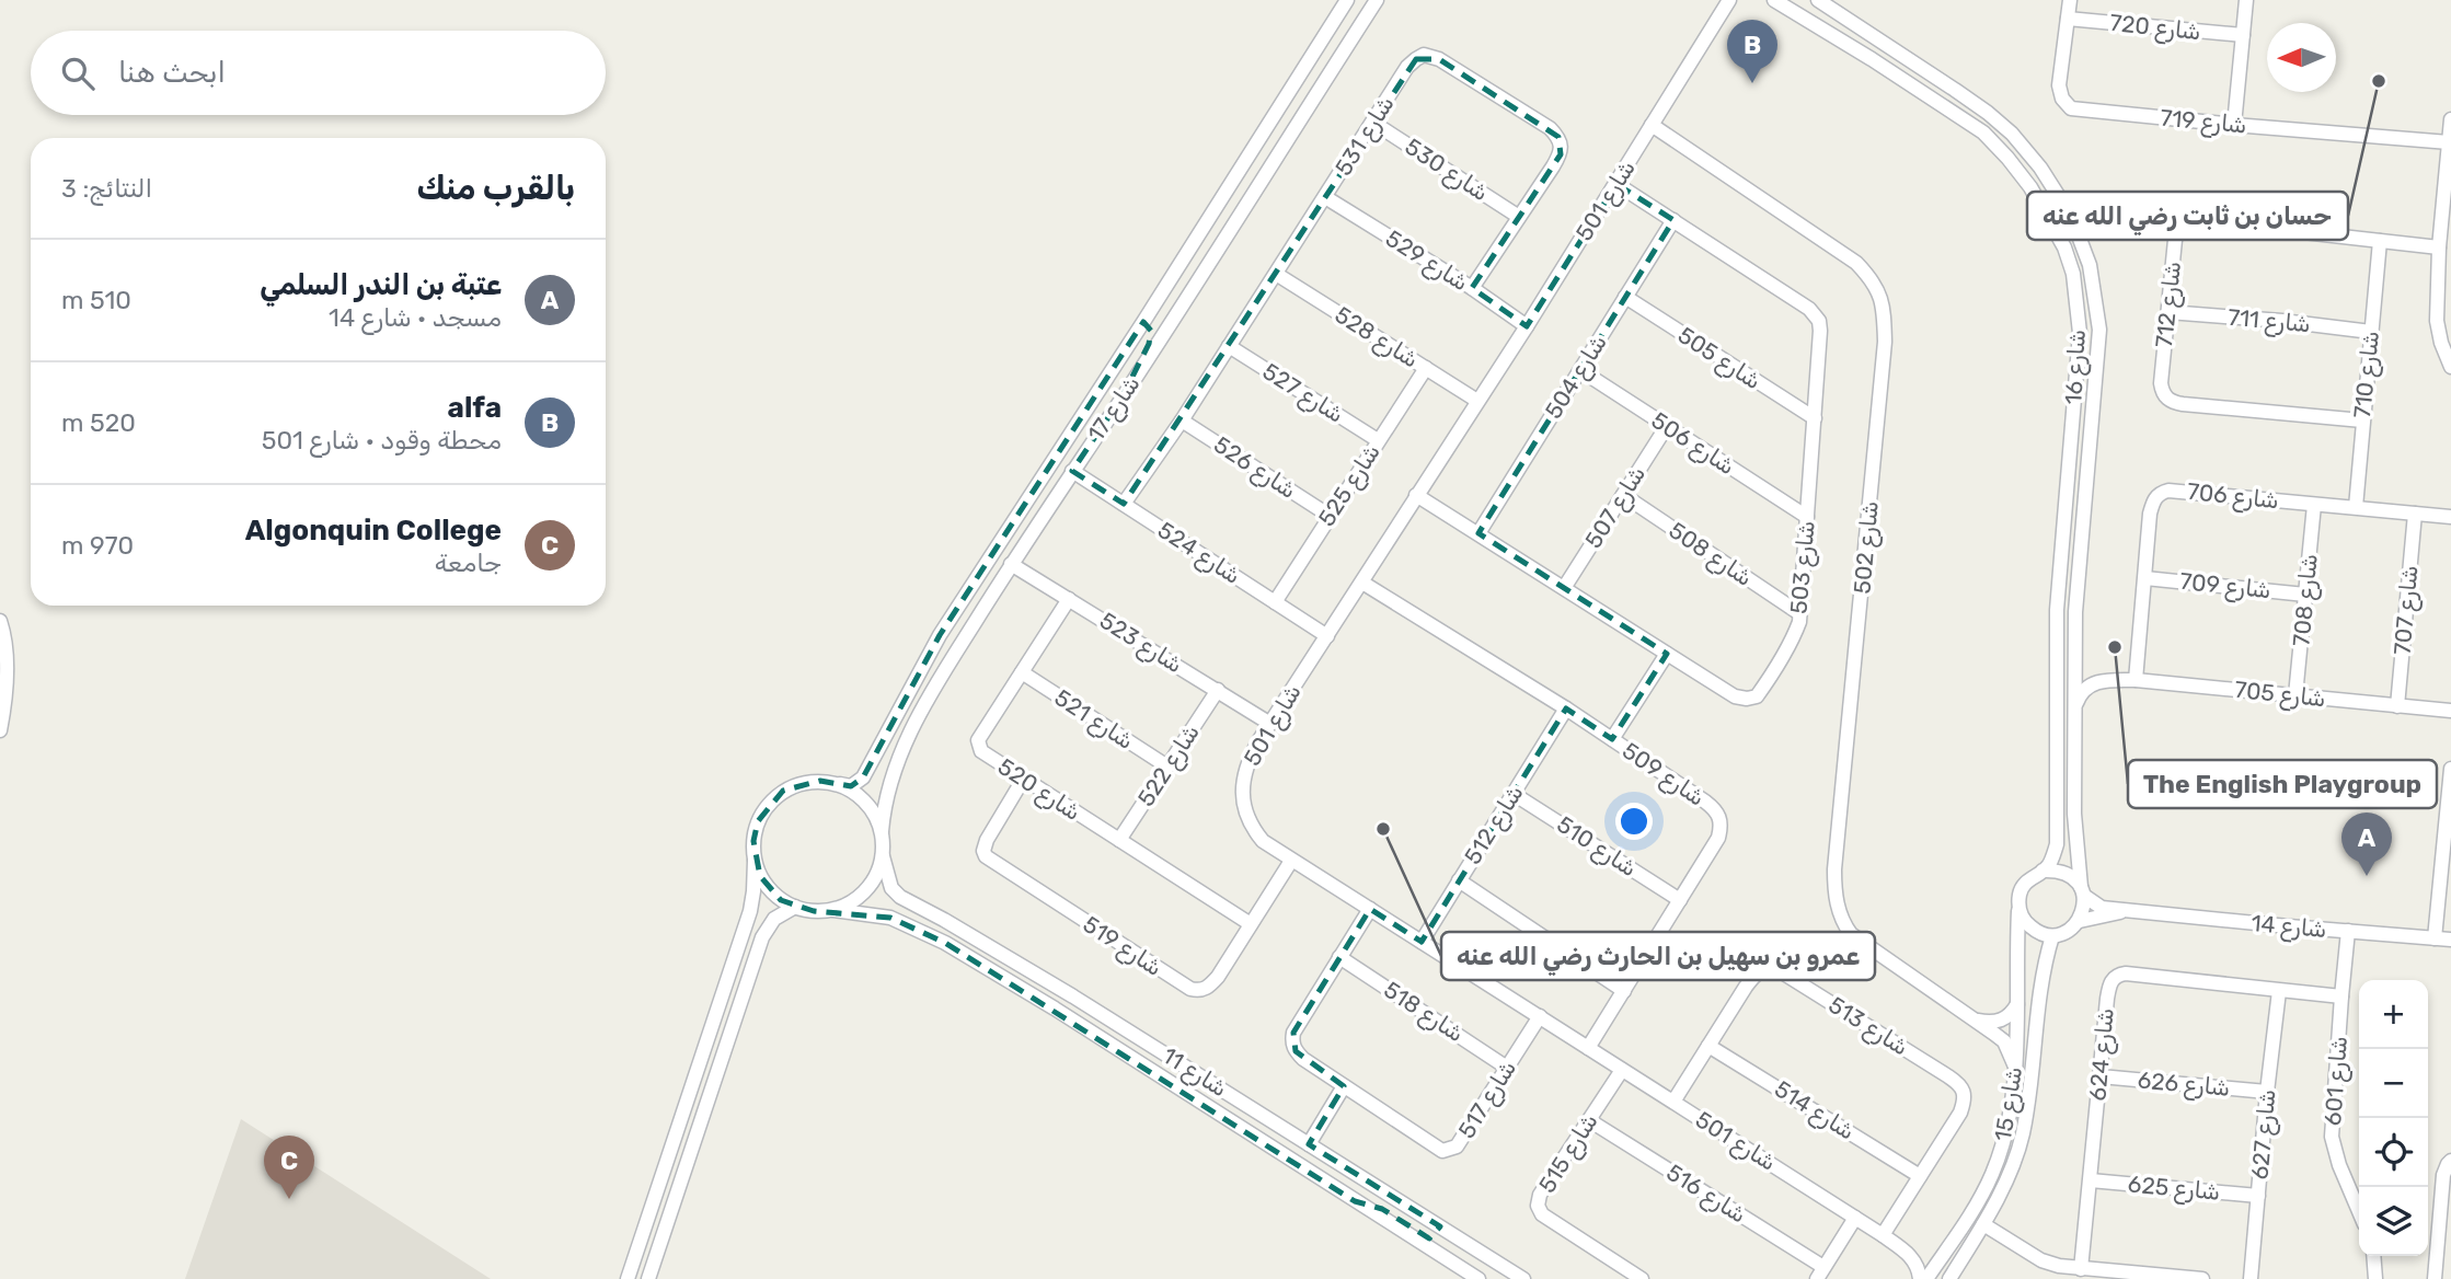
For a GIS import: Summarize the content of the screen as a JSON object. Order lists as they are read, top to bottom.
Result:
{
  "streets": {
    "street": [
      "شارع 720",
      "شارع 719",
      "شارع 531",
      "شارع 530",
      "شارع 501",
      "شارع 529",
      "شارع 712",
      "شارع 711",
      "شارع 528",
      "شارع 505",
      "شارع 16",
      "شارع 710",
      "شارع 504",
      "شارع 527",
      "شارع 17",
      "شارع 506",
      "شارع 526",
      "شارع 525",
      "شارع 706",
      "شارع 507",
      "شارع 502",
      "شارع 524",
      "شارع 508",
      "شارع 503",
      "شارع 709",
      "شارع 708",
      "شارع 707",
      "شارع 523",
      "شارع 705",
      "شارع 521",
      "شارع 522",
      "شارع 509",
      "شارع 520",
      "شارع 512",
      "شارع 510",
      "شارع 14",
      "شارع 519",
      "شارع 518",
      "شارع 513",
      "شارع 624",
      "شارع 11",
      "شارع 601",
      "شارع 626",
      "شارع 517",
      "شارع 15",
      "شارع 514",
      "شارع 627",
      "شارع 515",
      "شارع 625",
      "شارع 516"
    ]
  },
  "crossings": [
    ["شارع 720", "شارع 719"],
    ["شارع 531", "شارع 530"],
    ["شارع 531", "شارع 529"],
    ["شارع 531", "شارع 528"],
    ["شارع 531", "شارع 527"],
    ["شارع 531", "شارع 526"],
    ["شارع 531", "شارع 524"],
    ["شارع 501", "شارع 529"],
    ["شارع 501", "شارع 528"],
    ["شارع 501", "شارع 502"],
    ["شارع 501", "شارع 524"],
    ["شارع 501", "شارع 503"],
    ["شارع 501", "شارع 523"],
    ["شارع 501", "شارع 509"],
    ["شارع 501", "شارع 512"],
    ["شارع 501", "شارع 519"],
    ["شارع 501", "شارع 513"],
    ["شارع 501", "شارع 517"],
    ["شارع 501", "شارع 515"],
    ["شارع 712", "شارع 711"],
    ["شارع 712", "شارع 710"],
    ["شارع 711", "شارع 710"],
    ["شارع 528", "شارع 525"],
    ["شارع 505", "شارع 504"],
    ["شارع 505", "شارع 503"],
    ["شارع 16", "شارع 705"],
    ["شارع 16", "شارع 14"],
    ["شارع 16", "شارع 15"],
    ["شارع 710", "شارع 706"],
    ["شارع 504", "شارع 506"],
    ["شارع 504", "شارع 503"],
    ["شارع 527", "شارع 525"],
    ["شارع 17", "شارع 524"],
    ["شارع 17", "شارع 523"],
    ["شارع 17", "شارع 11"],
    ["شارع 506", "شارع 507"],
    ["شارع 506", "شارع 503"],
    ["شارع 526", "شارع 525"],
    ["شارع 525", "شارع 524"],
    ["شارع 706", "شارع 709"],
    ["شارع 706", "شارع 708"],
    ["شارع 706", "شارع 707"],
    ["شارع 706", "شارع 705"],
    ["شارع 507", "شارع 508"],
    ["شارع 507", "شارع 503"],
    ["شارع 502", "شارع 15"],
    ["شارع 508", "شارع 503"],
    ["شارع 503", "شارع 509"],
    ["شارع 709", "شارع 708"],
    ["شارع 708", "شارع 705"],
    ["شارع 707", "شارع 705"],
    ["شارع 523", "شارع 522"],
    ["شارع 523", "شارع 520"],
    ["شارع 521", "شارع 522"],
    ["شارع 521", "شارع 520"],
    ["شارع 522", "شارع 520"],
    ["شارع 509", "شارع 512"],
    ["شارع 509", "شارع 510"],
    ["شارع 520", "شارع 519"],
    ["شارع 512", "شارع 510"],
    ["شارع 14", "شارع 601"],
    ["شارع 14", "شارع 15"],
    ["شارع 518", "شارع 517"],
    ["شارع 513", "شارع 514"],
    ["شارع 624", "شارع 601"],
    ["شارع 624", "شارع 626"],
    ["شارع 624", "شارع 627"],
    ["شارع 624", "شارع 625"],
    ["شارع 626", "شارع 627"],
    ["شارع 627", "شارع 625"],
    ["شارع 515", "شارع 516"]
  ],
  "places": ["حسان بن ثابت رضي الله عنه", "The English Playgroup", "عمرو بن سهيل بن الحارث رضي الله عنه"],
  "north": "left",
  "page": {
    "pins": ["B", "A", "C"],
    "search": "ابحث هنا",
    "heading": ["بالقرب منك", "النتائج: 3"],
    "list": [
      {
        "mark": "A",
        "name": "عتبة بن الندر السلمي",
        "note": "مسجد · شارع 14",
        "value": "510 m"
      },
      {
        "mark": "B",
        "name": "alfa",
        "note": "محطة وقود · شارع 501",
        "value": "520 m"
      },
      {
        "mark": "C",
        "name": "Algonquin College",
        "note": "جامعة",
        "value": "970 m"
      }
    ],
    "map_buttons": ["+", "−"]
  }
}
